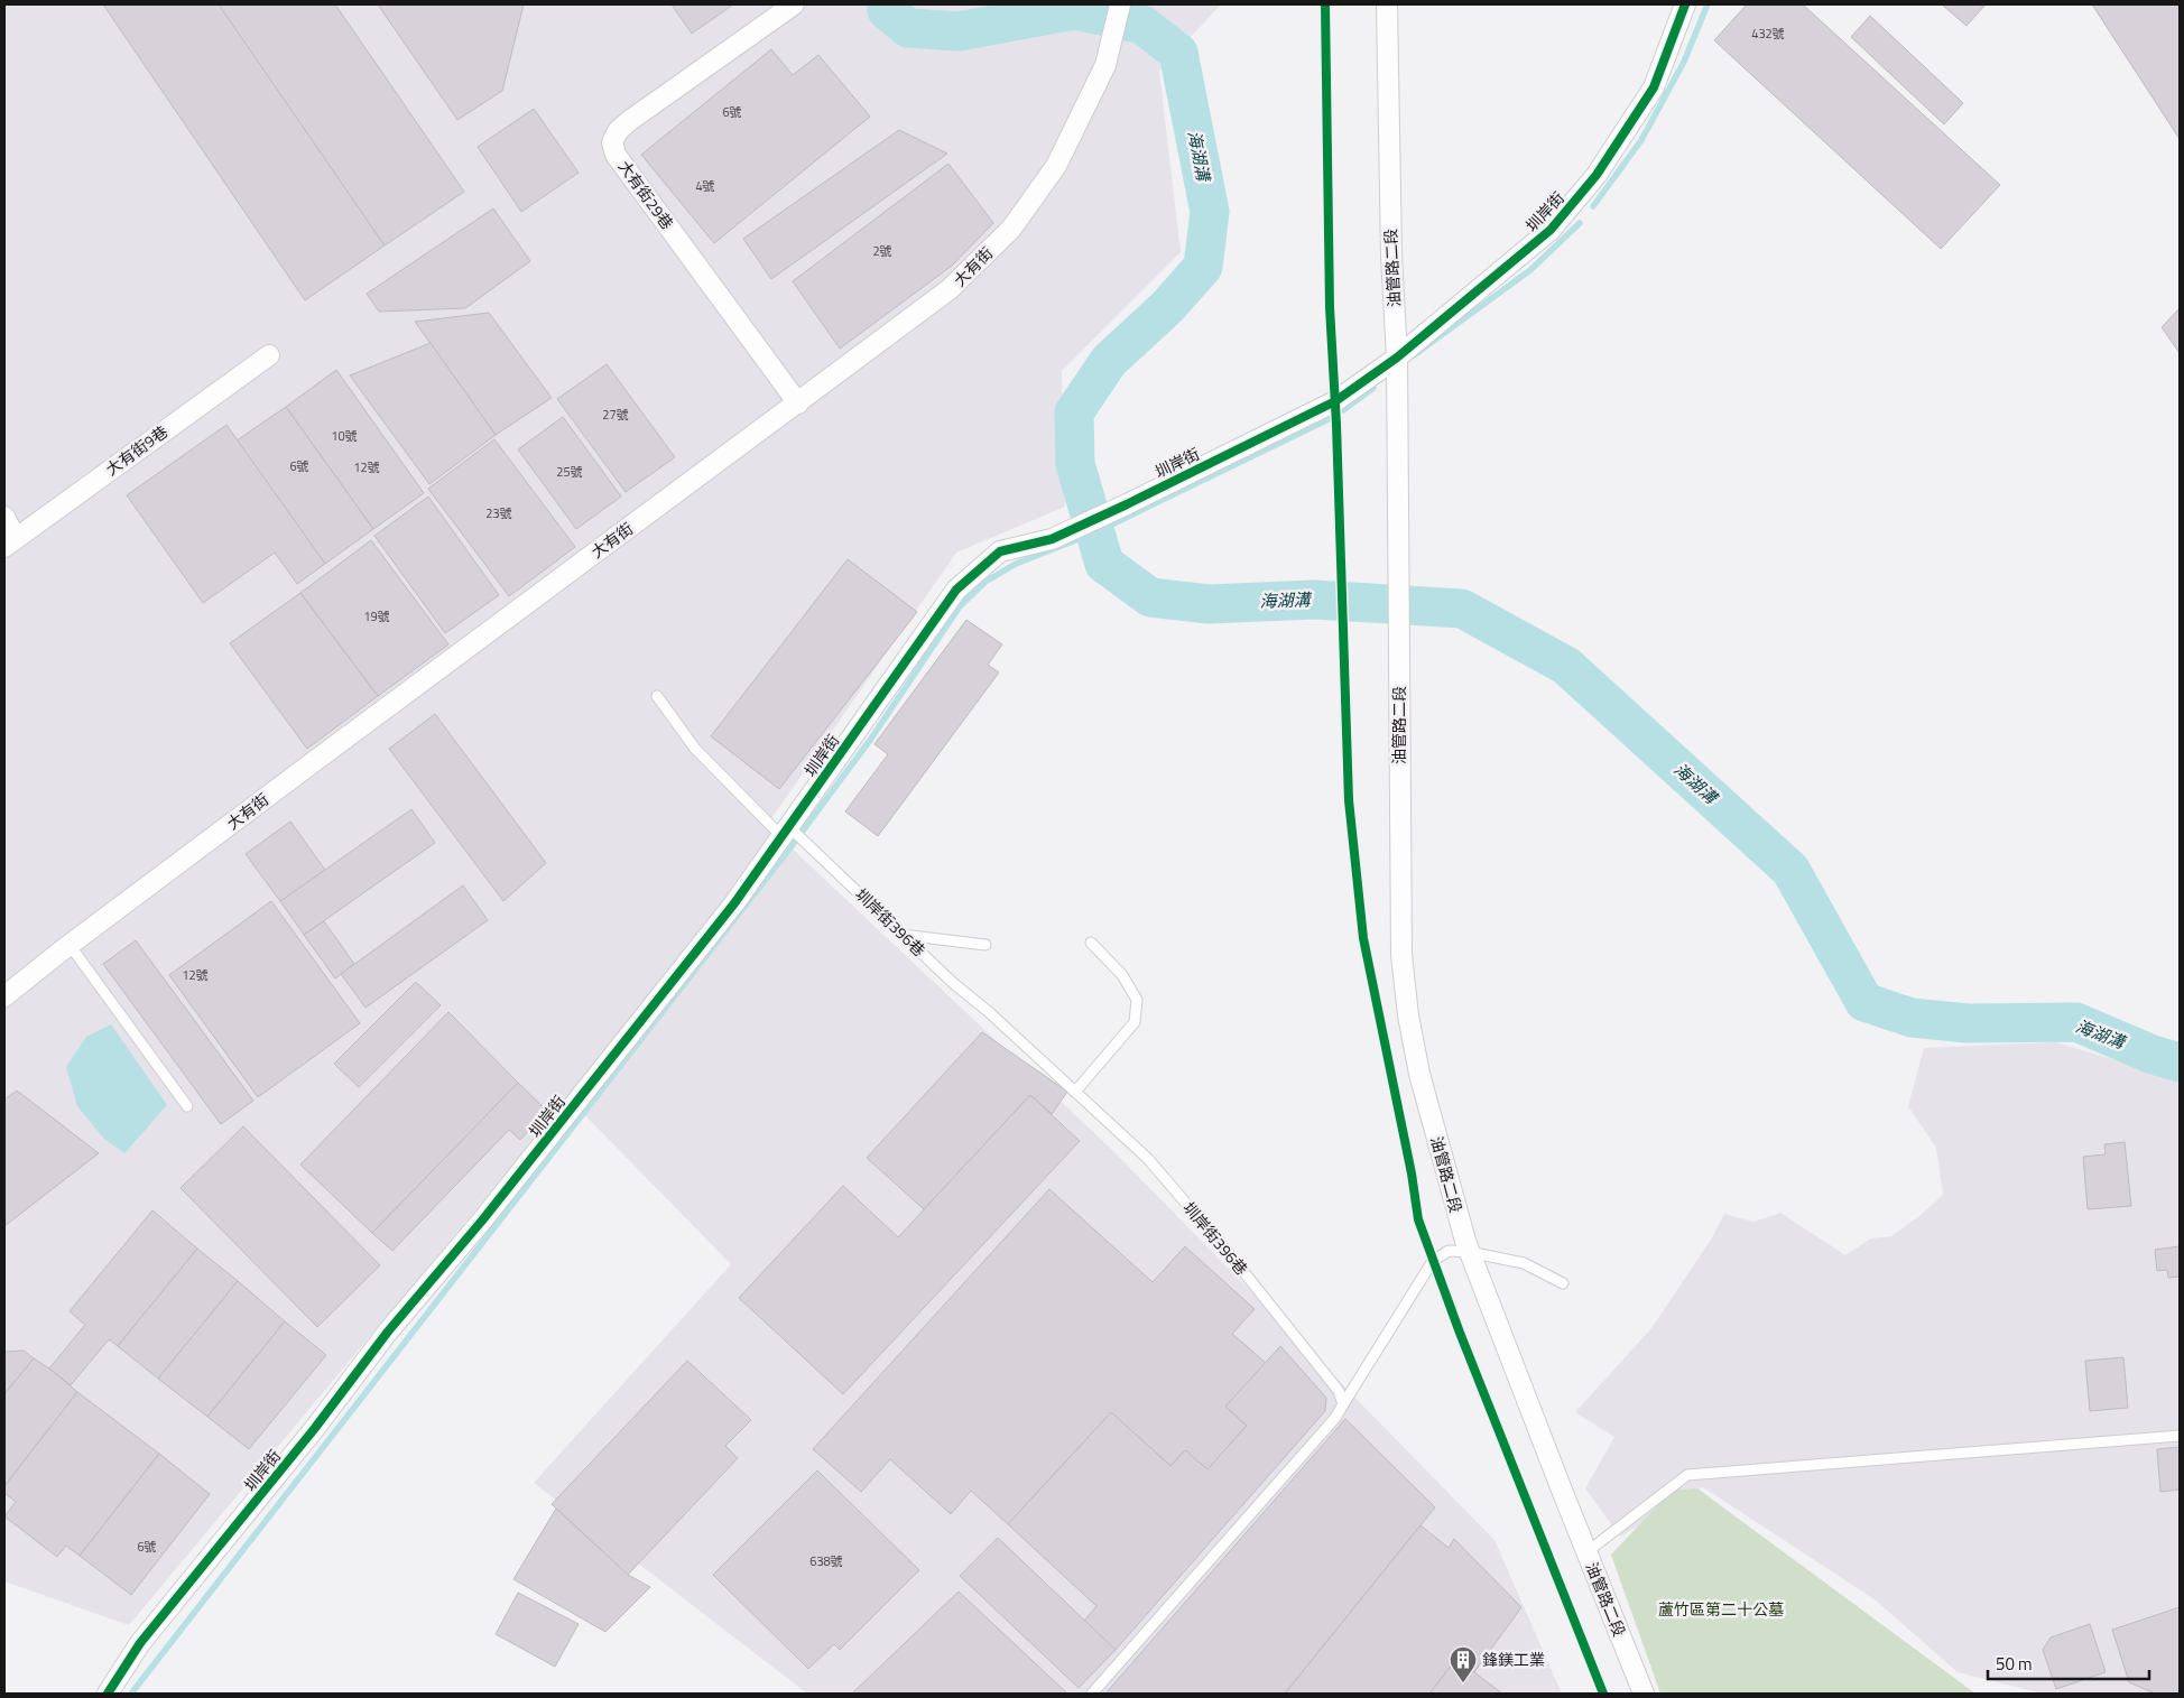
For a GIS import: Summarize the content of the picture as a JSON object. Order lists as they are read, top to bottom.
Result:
{
  "streets": {
    "street": [
      "大有街29巷",
      "圳岸街",
      "大有街",
      "油管路二段",
      "大有街9巷"
    ],
    "lane": ["圳岸街396巷"]
  },
  "crossings": [
    ["大有街29巷", "大有街"],
    ["圳岸街", "油管路二段"],
    ["圳岸街", "圳岸街396巷"]
  ],
  "water": ["海湖溝"],
  "parks": ["蘆竹區第二十公墓"],
  "places": {
    "building": ["鋒鎂工業"]
  },
  "house_numbers": [
    "432號",
    "6號",
    "4號",
    "2號",
    "27號",
    "10號",
    "6號",
    "12號",
    "25號",
    "23號",
    "19號",
    "12號",
    "6號",
    "638號"
  ],
  "scale_bar": "50 m"
}
